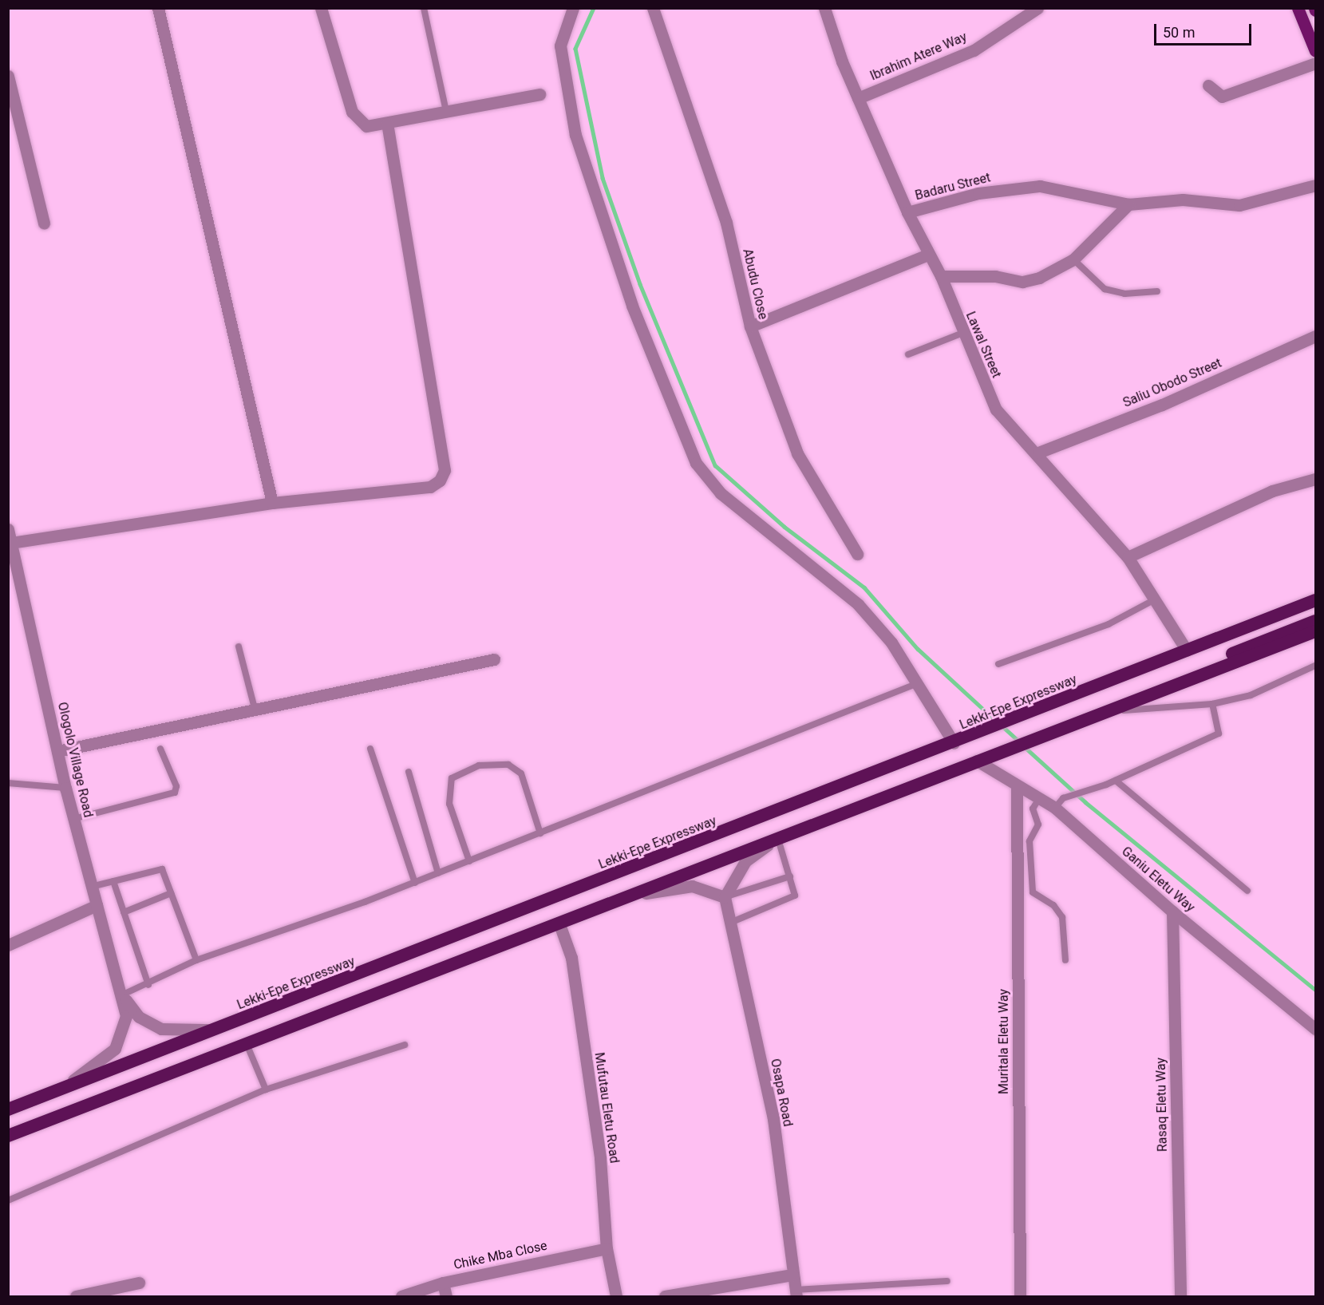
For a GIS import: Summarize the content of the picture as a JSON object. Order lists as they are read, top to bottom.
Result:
{
  "streets": {
    "highway": ["Lekki-Epe Expressway"],
    "street": [
      "Ibrahim Atere Way",
      "Badaru Street",
      "Abudu Close",
      "Lawal Street",
      "Saliu Obodo Street",
      "Ologolo Village Road",
      "Ganiu Eletu Way",
      "Muritala Eletu Way",
      "Osapa Road",
      "Rasaq Eletu Way",
      "Mufutau Eletu Road",
      "Chike Mba Close"
    ]
  },
  "crossings": [
    ["Ibrahim Atere Way", "Lawal Street"],
    ["Badaru Street", "Lawal Street"],
    ["Lawal Street", "Saliu Obodo Street"],
    ["Lawal Street", "Lekki-Epe Expressway"],
    ["Ganiu Eletu Way", "Muritala Eletu Way"],
    ["Ganiu Eletu Way", "Rasaq Eletu Way"],
    ["Mufutau Eletu Road", "Chike Mba Close"]
  ],
  "scale_bar": "50 m"
}
